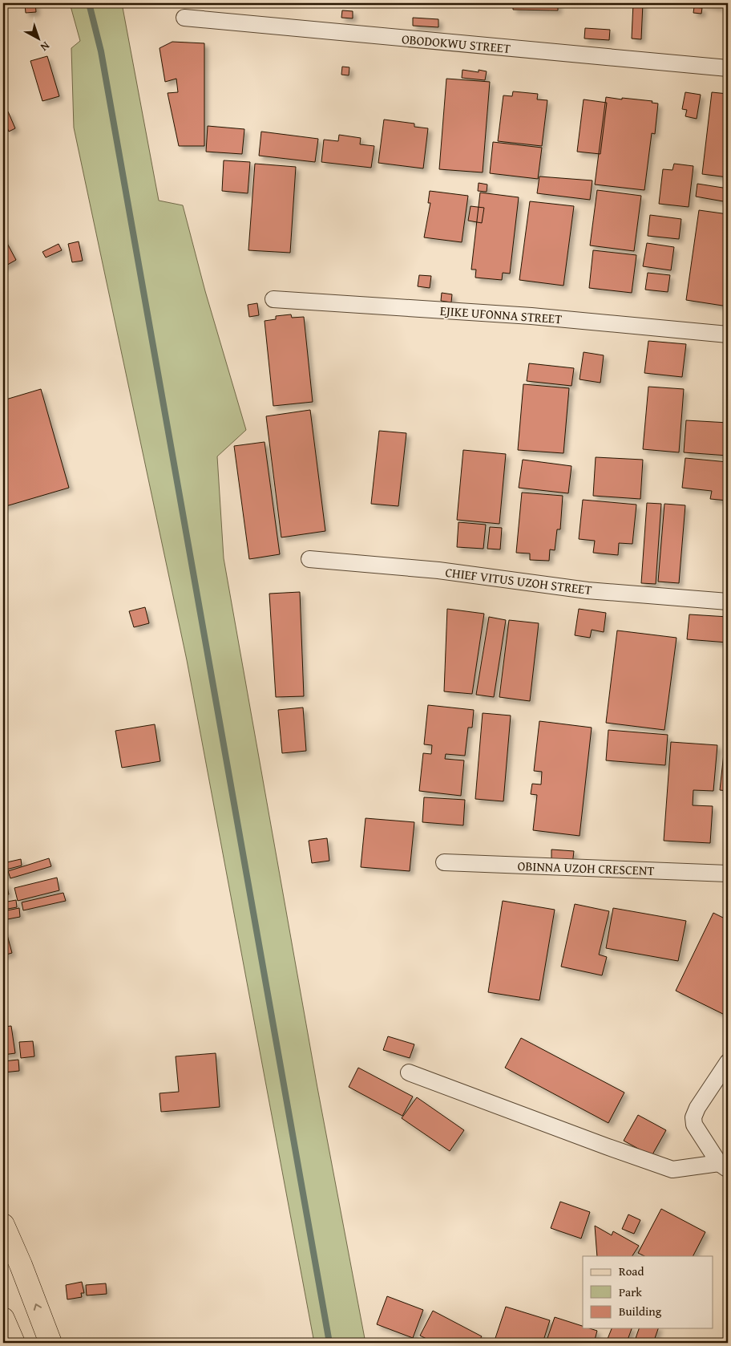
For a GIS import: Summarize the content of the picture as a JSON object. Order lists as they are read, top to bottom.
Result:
{
  "streets": {
    "street": [
      "OBODOKWU STREET",
      "EJIKE UFONNA STREET",
      "CHIEF VITUS UZOH STREET",
      "OBINNA UZOH CRESCENT"
    ]
  },
  "legend": ["Road", "Park", "Building"],
  "north": "bottom right"
}
